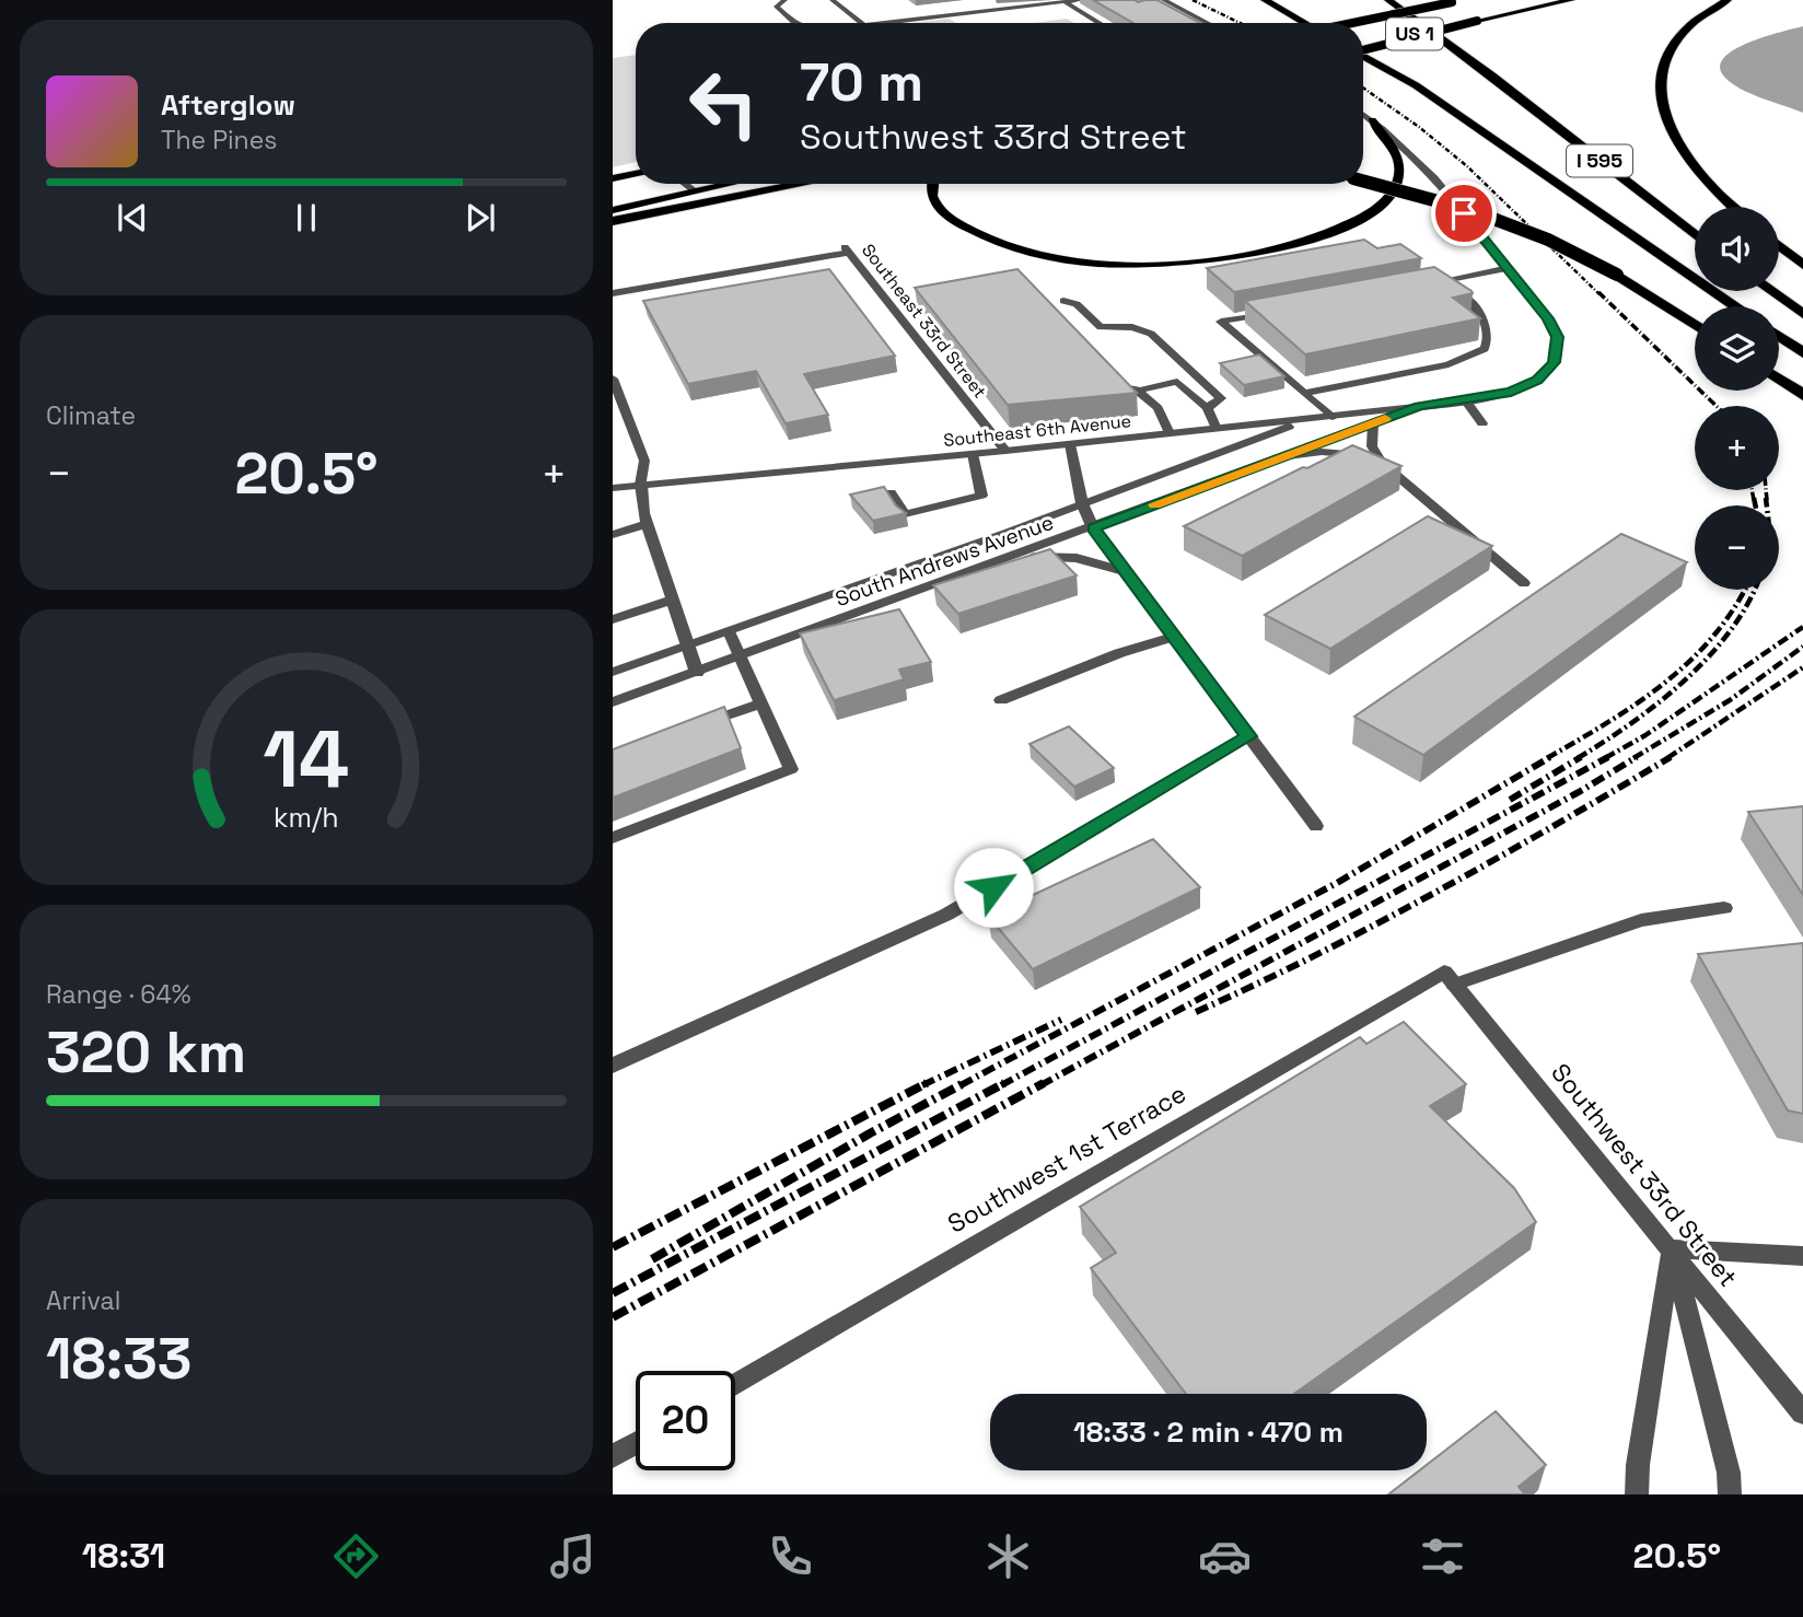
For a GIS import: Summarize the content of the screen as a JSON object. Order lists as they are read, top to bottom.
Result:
{
  "streets": {
    "highway": ["I 595"],
    "main road": ["US 1"],
    "street": [
      "Southeast 33rd Street",
      "Southeast 6th Avenue",
      "South Andrews Avenue",
      "Southwest 1st Terrace",
      "Southwest 33rd Street"
    ]
  },
  "crossings": [
    ["Southeast 33rd Street", "Southeast 6th Avenue"],
    ["Southeast 6th Avenue", "South Andrews Avenue"],
    ["Southwest 1st Terrace", "Southwest 33rd Street"]
  ],
  "page": {
    "turn": ["70 m", "Southwest 33rd Street"],
    "song": ["Afterglow", "The Pines"],
    "map_buttons": ["+", "−"],
    "tile": [
      "Climate",
      ["Range · 64%", "320 km"],
      ["Arrival", "18:33"]
    ],
    "heat": ["−", "20.5°", "+"],
    "limit": "20",
    "trip": "18:33 · 2 min · 470 m",
    "tabs": ["18:31", "20.5°"],
    "gauge": ["14", "km/h"]
  }
}
